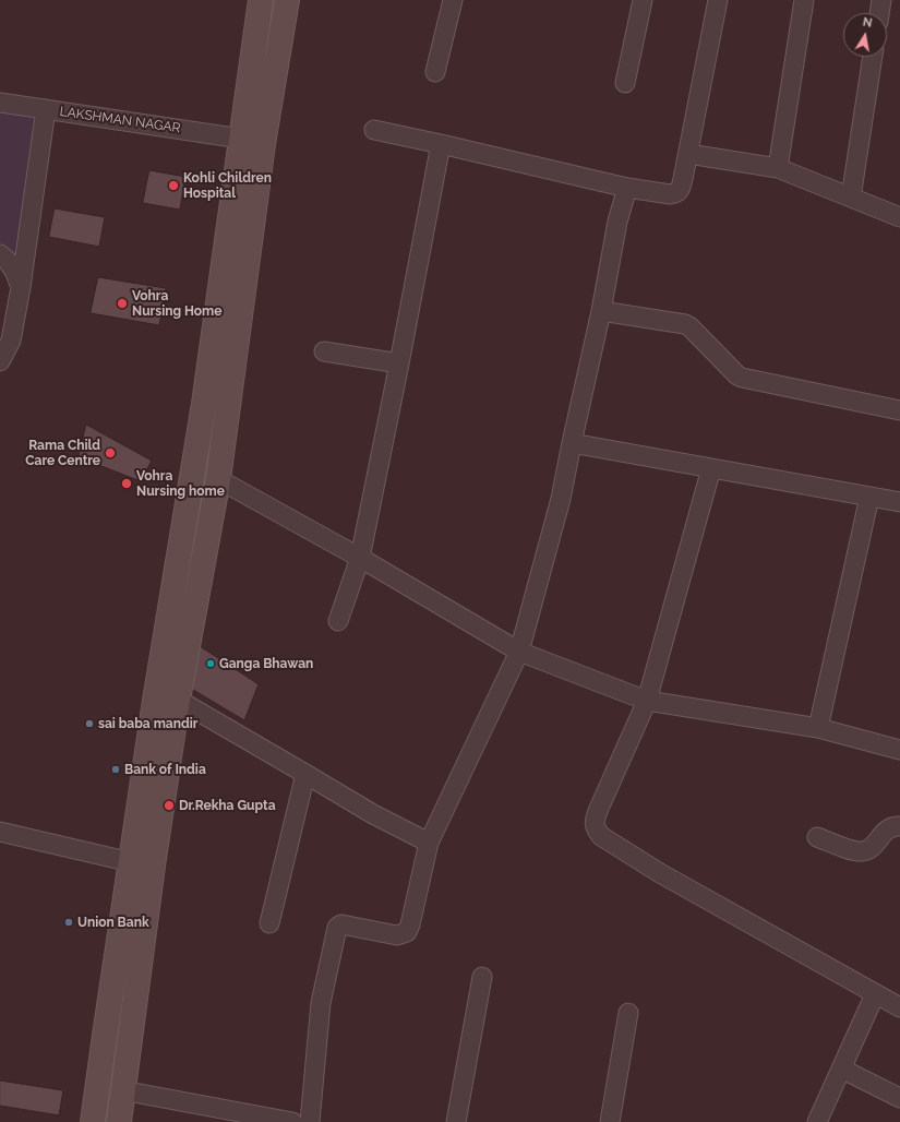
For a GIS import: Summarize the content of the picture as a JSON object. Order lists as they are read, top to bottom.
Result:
{
  "streets": {
    "street": ["LAKSHMAN NAGAR"]
  },
  "places": [
    "Kohli Children Hospital",
    "Vohra Nursing Home",
    "Rama Child Care Centre",
    "Vohra Nursing home",
    "Ganga Bhawan",
    "sai baba mandir",
    "Bank of India",
    "Dr.Rekha Gupta",
    "Union Bank"
  ],
  "north": "top"
}
